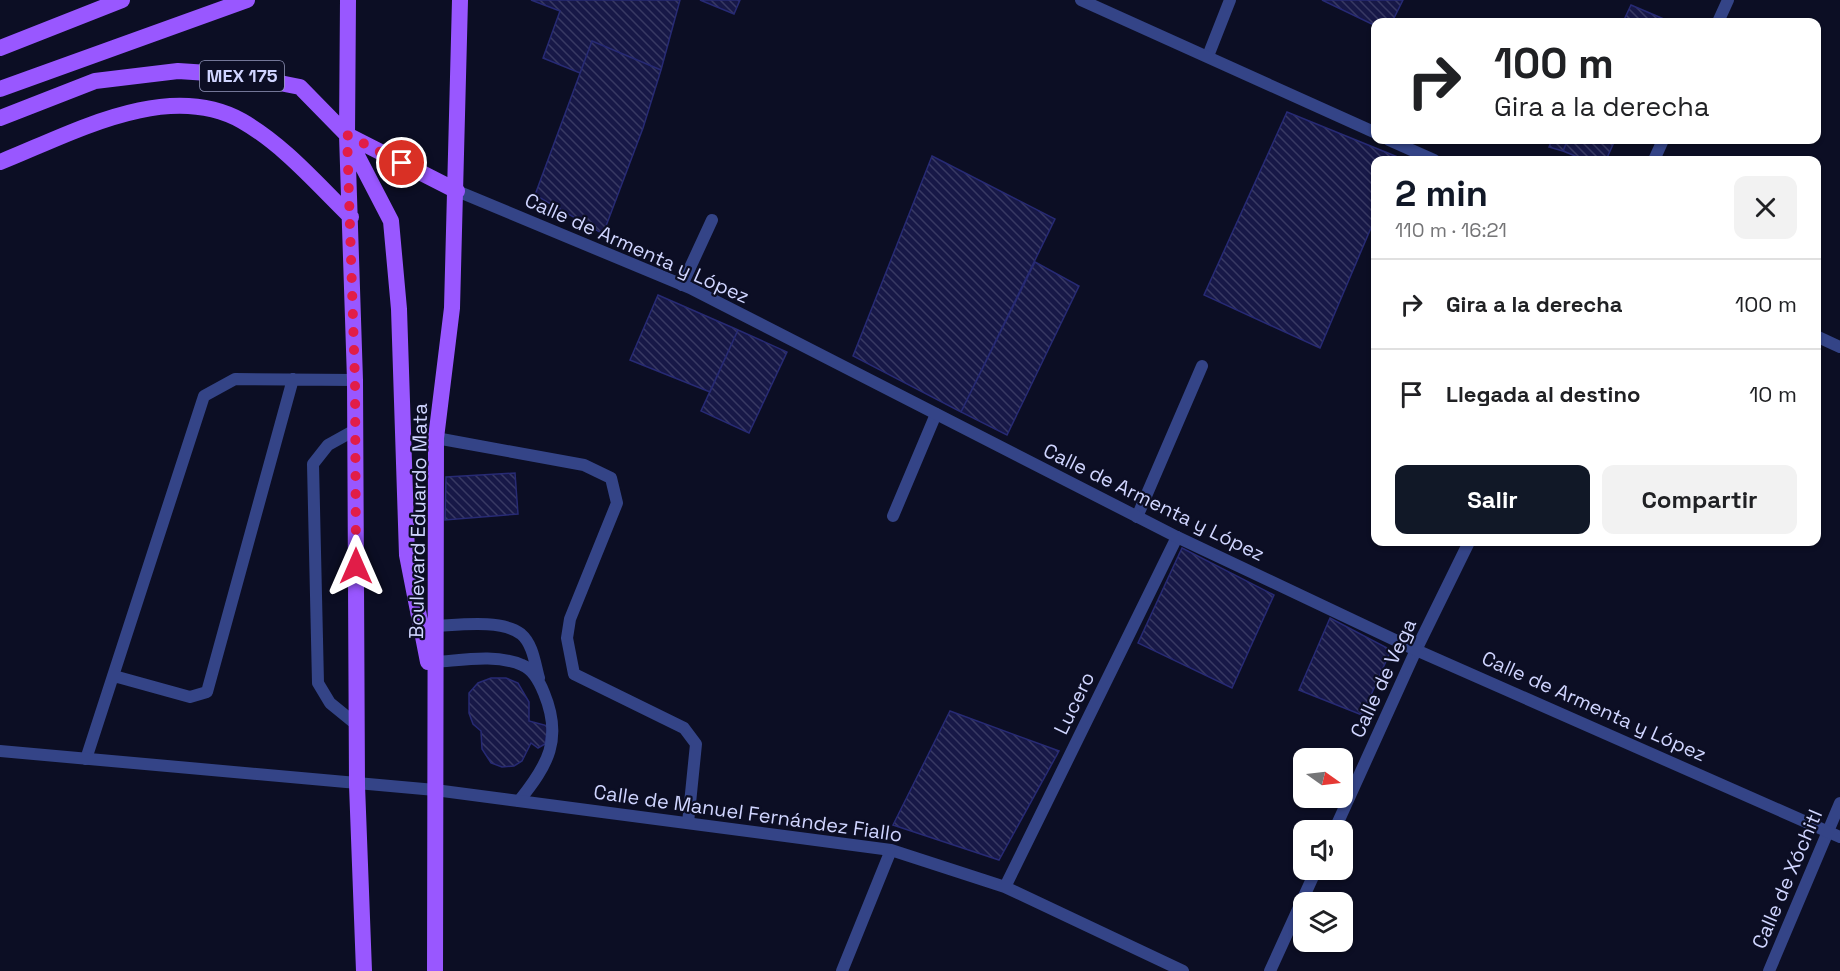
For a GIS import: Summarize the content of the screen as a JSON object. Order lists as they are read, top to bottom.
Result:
{
  "streets": {
    "main road": ["MEX 175", "Boulevard Eduardo Mata"],
    "street": [
      "Calle de Armenta y López",
      "Calle de Vega",
      "Lucero",
      "Calle de Manuel Fernández Fiallo",
      "Calle de Xóchitl"
    ]
  },
  "crossings": [
    ["MEX 175", "Calle de Armenta y López"],
    ["MEX 175", "Boulevard Eduardo Mata"],
    ["Calle de Armenta y López", "Boulevard Eduardo Mata"],
    ["Calle de Armenta y López", "Calle de Vega"],
    ["Calle de Armenta y López", "Lucero"],
    ["Calle de Armenta y López", "Calle de Xóchitl"],
    ["Boulevard Eduardo Mata", "Calle de Manuel Fernández Fiallo"],
    ["Lucero", "Calle de Manuel Fernández Fiallo"]
  ],
  "north": "right",
  "page": {
    "turn": ["100 m", "Gira a la derecha"],
    "heading": ["2 min", "110 m · 16:21"],
    "list": [
      {
        "name": "Gira a la derecha",
        "value": "100 m"
      },
      {
        "name": "Llegada al destino",
        "value": "10 m"
      }
    ],
    "buttons": ["Salir", "Compartir"]
  }
}
